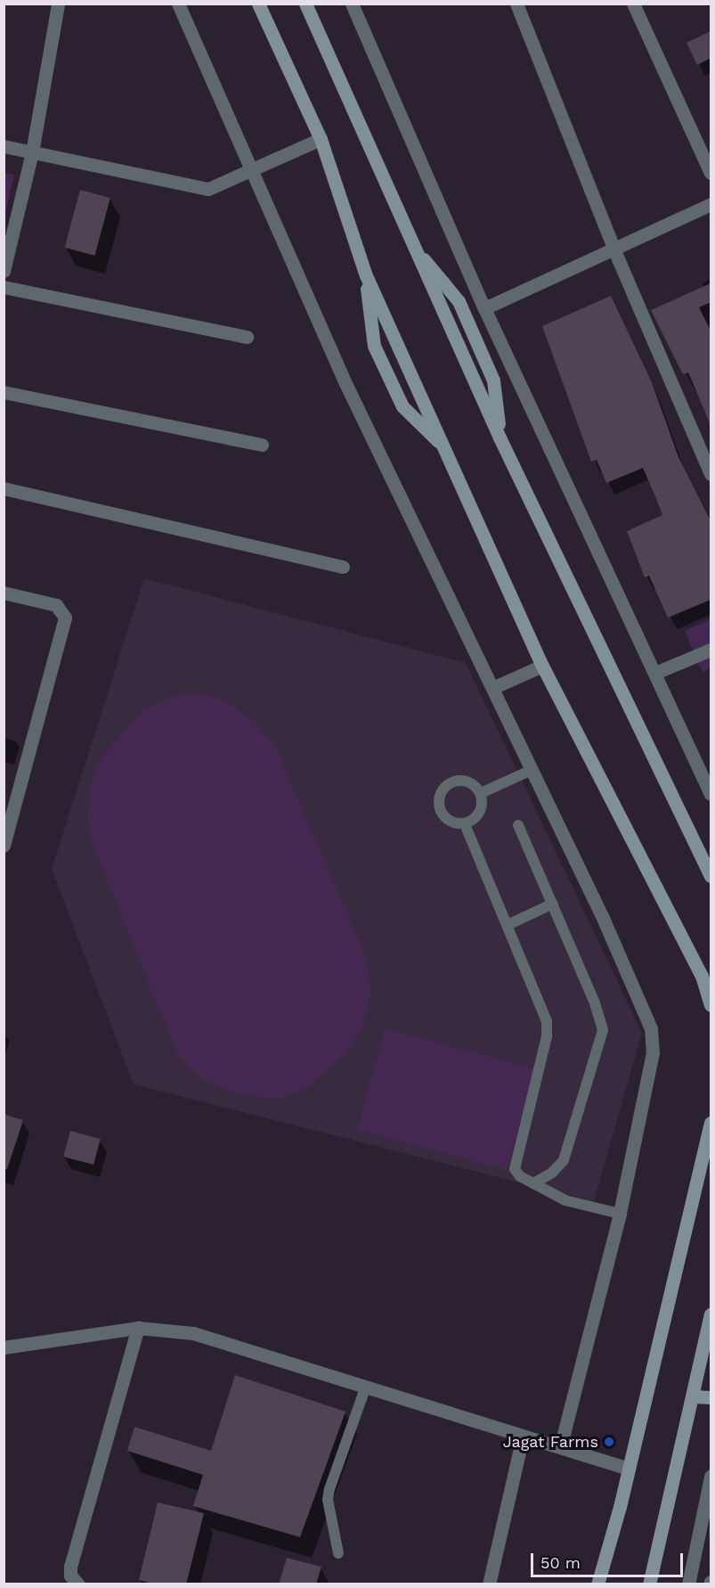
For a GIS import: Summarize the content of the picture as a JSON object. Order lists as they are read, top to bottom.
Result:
{
  "places": ["Jagat Farms"],
  "scale_bar": "50 m"
}
